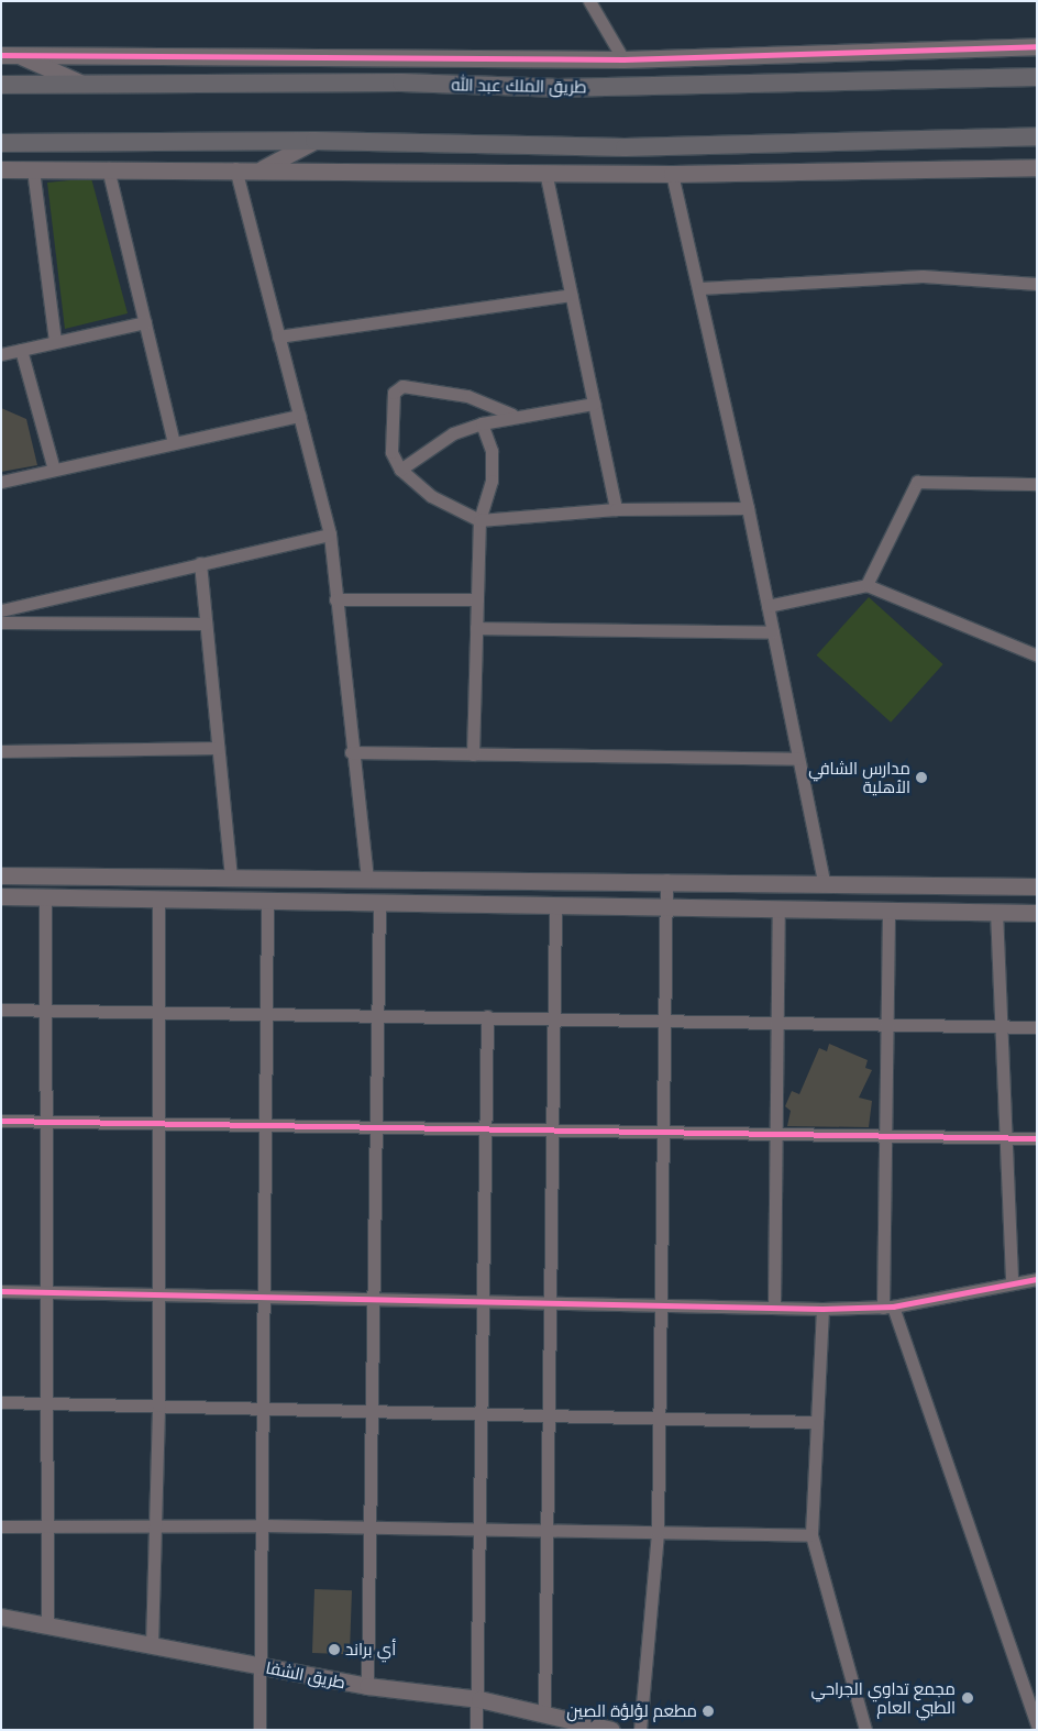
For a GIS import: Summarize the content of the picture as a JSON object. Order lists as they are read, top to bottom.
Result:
{
  "streets": {
    "main road": ["طريق الملك عبد الله"],
    "street": ["طريق الشفا"]
  },
  "places": [
    "مدارس الشافي الأهلية",
    "أي براند",
    "مجمع تداوي الجراحي الطبي العام",
    "مطعم لؤلؤة الصين"
  ]
}
